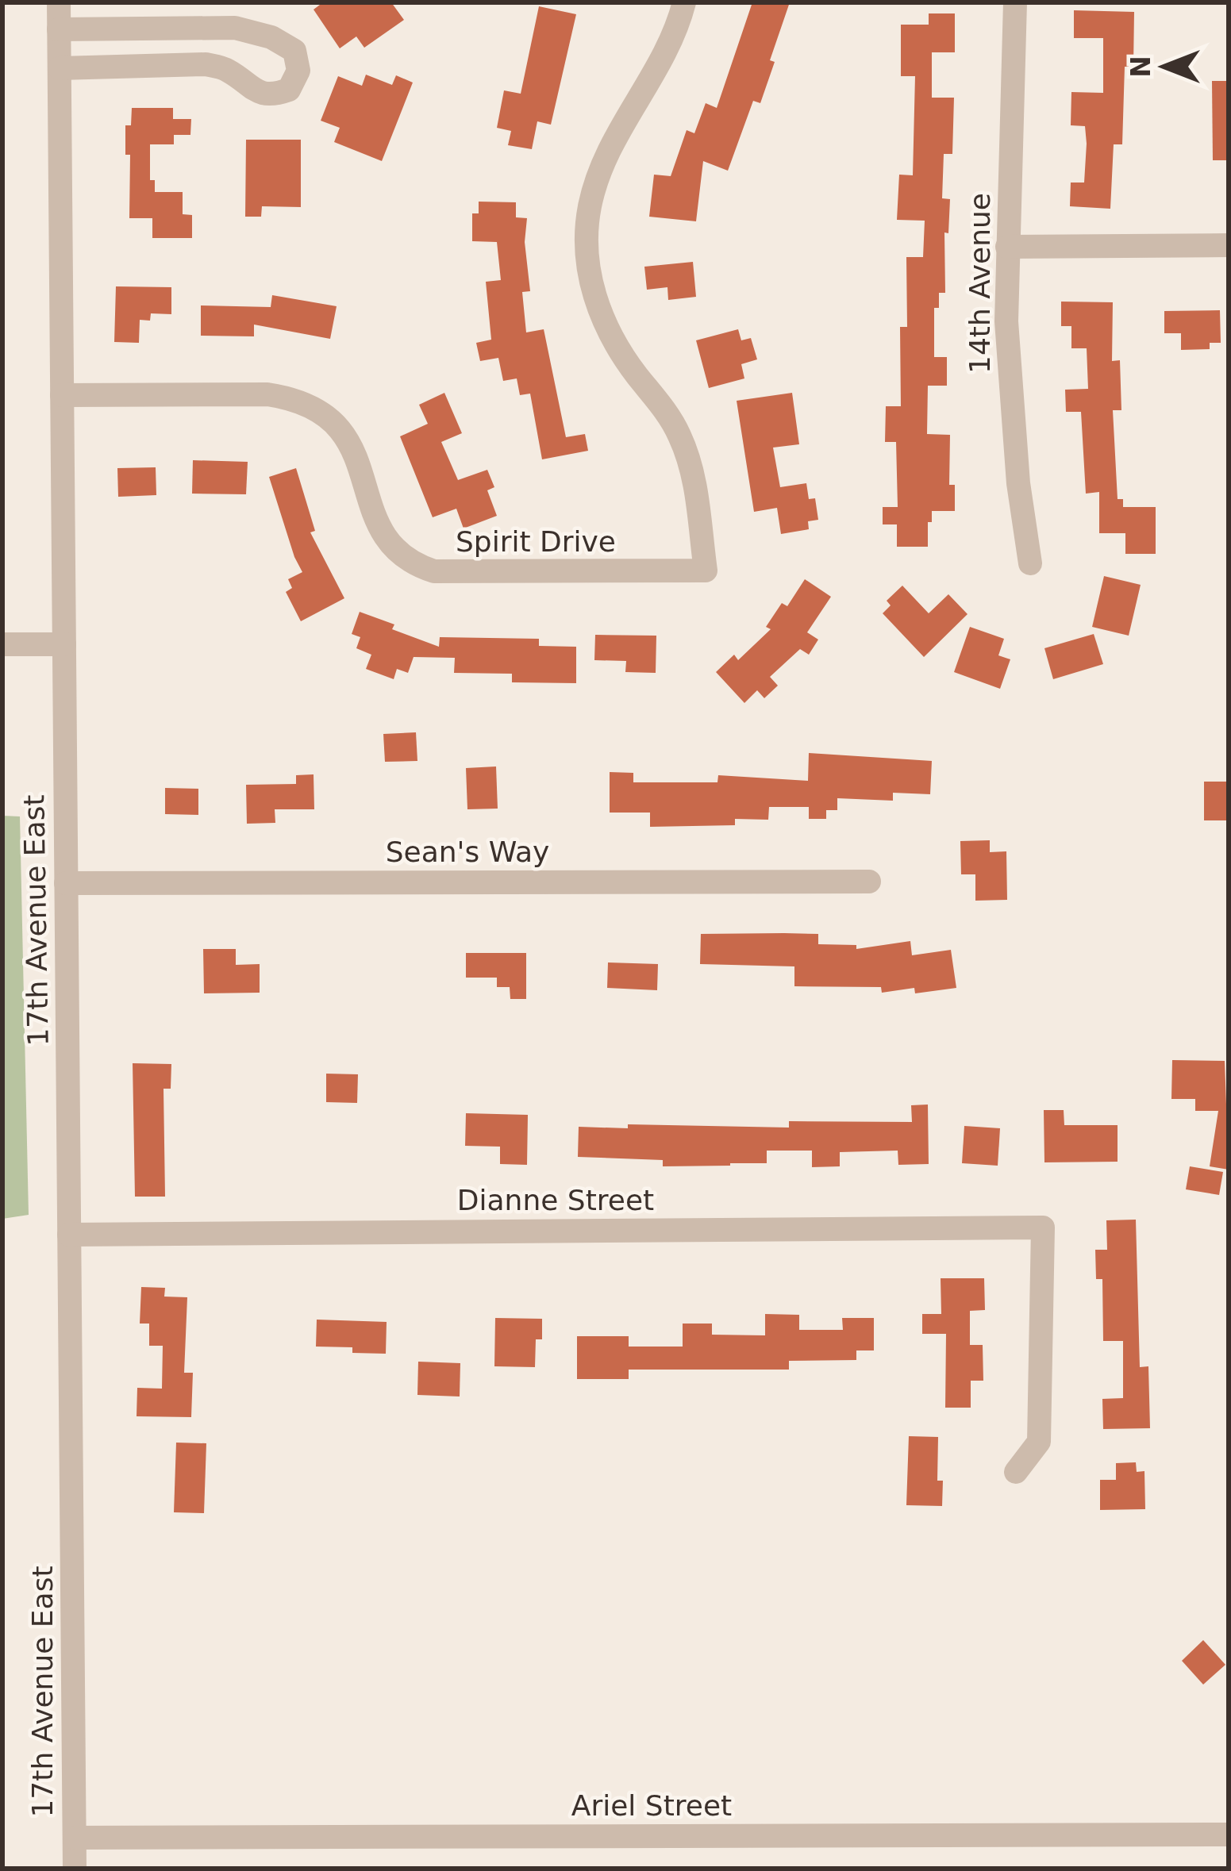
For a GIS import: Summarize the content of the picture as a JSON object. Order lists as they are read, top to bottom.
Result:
{
  "streets": {
    "street": [
      "14th Avenue",
      "Spirit Drive",
      "Sean's Way",
      "17th Avenue East",
      "Dianne Street",
      "Ariel Street"
    ]
  },
  "crossings": [
    ["Spirit Drive", "17th Avenue East"],
    ["Sean's Way", "17th Avenue East"],
    ["17th Avenue East", "Dianne Street"],
    ["17th Avenue East", "Ariel Street"]
  ],
  "north": "left"
}
